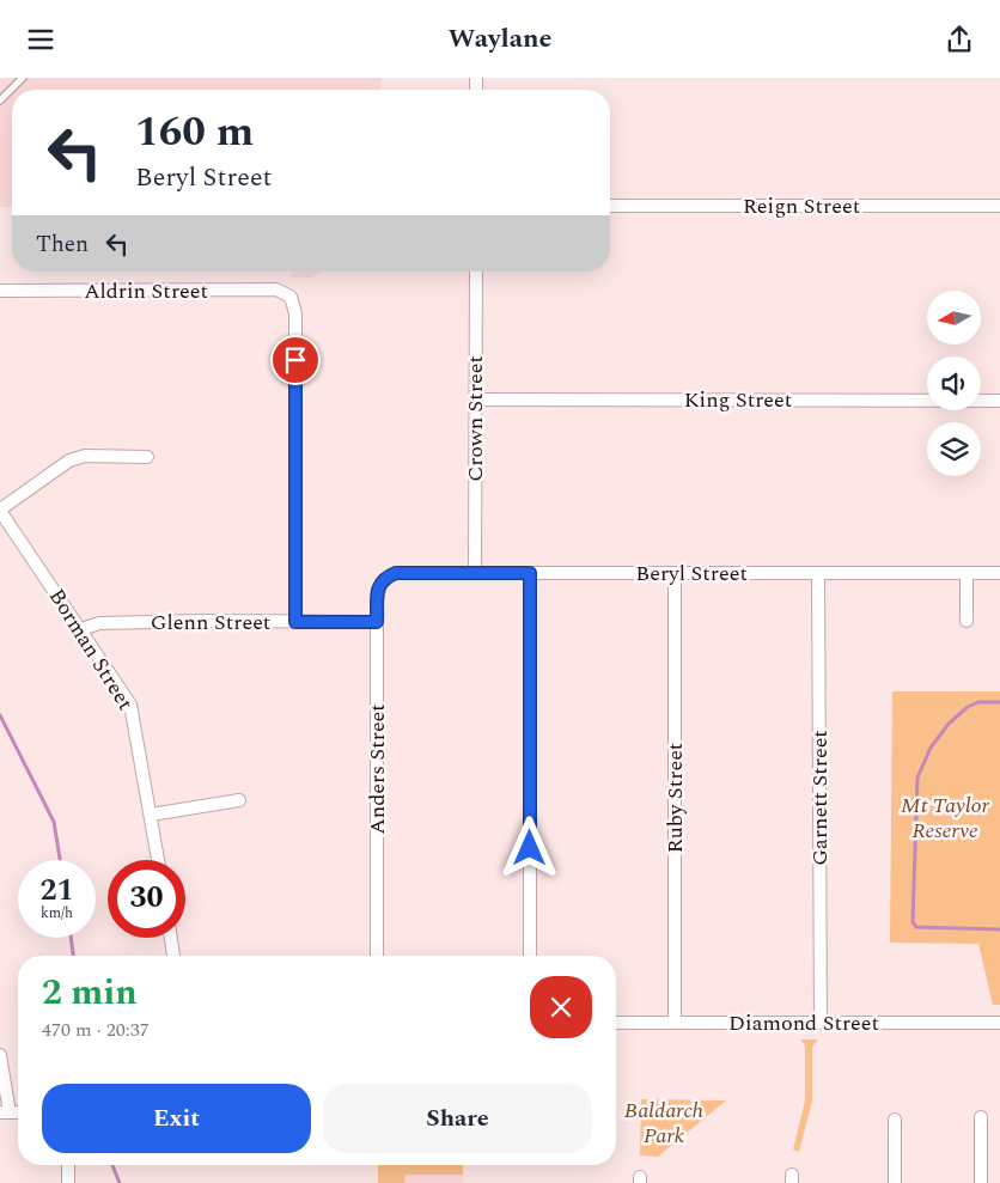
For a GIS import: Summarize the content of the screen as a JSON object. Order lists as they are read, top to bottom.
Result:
{
  "streets": {
    "street": [
      "Reign Street",
      "Aldrin Street",
      "King Street",
      "Crown Street",
      "Beryl Street",
      "Glenn Street",
      "Borman Street",
      "Anders Street",
      "Ruby Street",
      "Garnett Street",
      "Diamond Street"
    ]
  },
  "crossings": [
    ["Aldrin Street", "Glenn Street"],
    ["King Street", "Crown Street"],
    ["Crown Street", "Beryl Street"],
    ["Beryl Street", "Anders Street"],
    ["Beryl Street", "Ruby Street"],
    ["Beryl Street", "Garnett Street"],
    ["Glenn Street", "Borman Street"],
    ["Glenn Street", "Anders Street"],
    ["Ruby Street", "Diamond Street"],
    ["Garnett Street", "Diamond Street"]
  ],
  "parks": ["Mt Taylor Reserve", "Baldarch Park"],
  "north": "left",
  "page": {
    "header": "Waylane",
    "turn": ["160 m", "Beryl Street"],
    "then": "Then",
    "speed": "21 km/h",
    "limit": "30",
    "heading": ["2 min", "470 m · 20:37"],
    "buttons": ["Exit", "Share"]
  }
}
